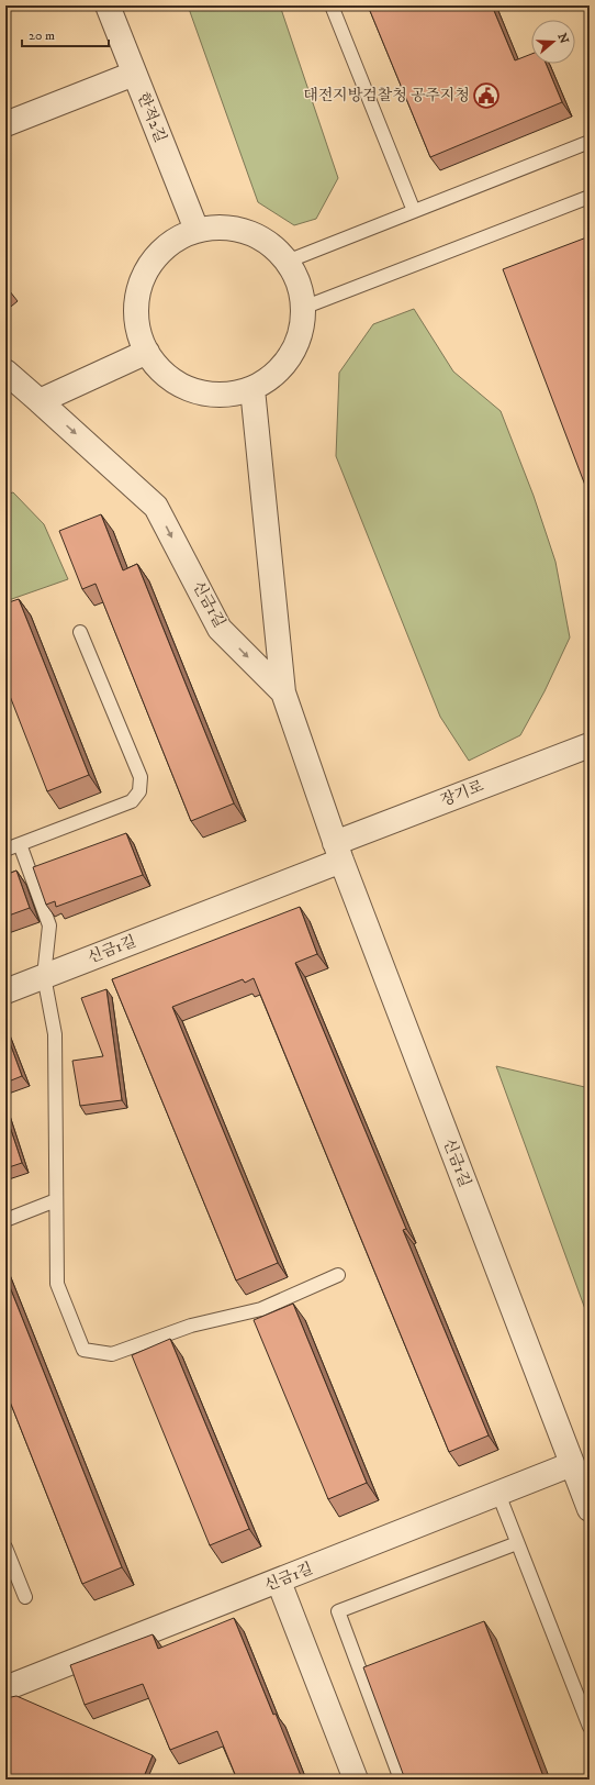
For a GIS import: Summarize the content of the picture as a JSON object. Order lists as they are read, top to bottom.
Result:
{
  "streets": {
    "street": ["한적2길", "신금1길", "장기로"]
  },
  "crossings": [
    ["신금1길", "장기로"]
  ],
  "places": {
    "public building": ["대전지방검찰청 공주지청"]
  },
  "scale_bar": "20 m",
  "north": "right"
}
